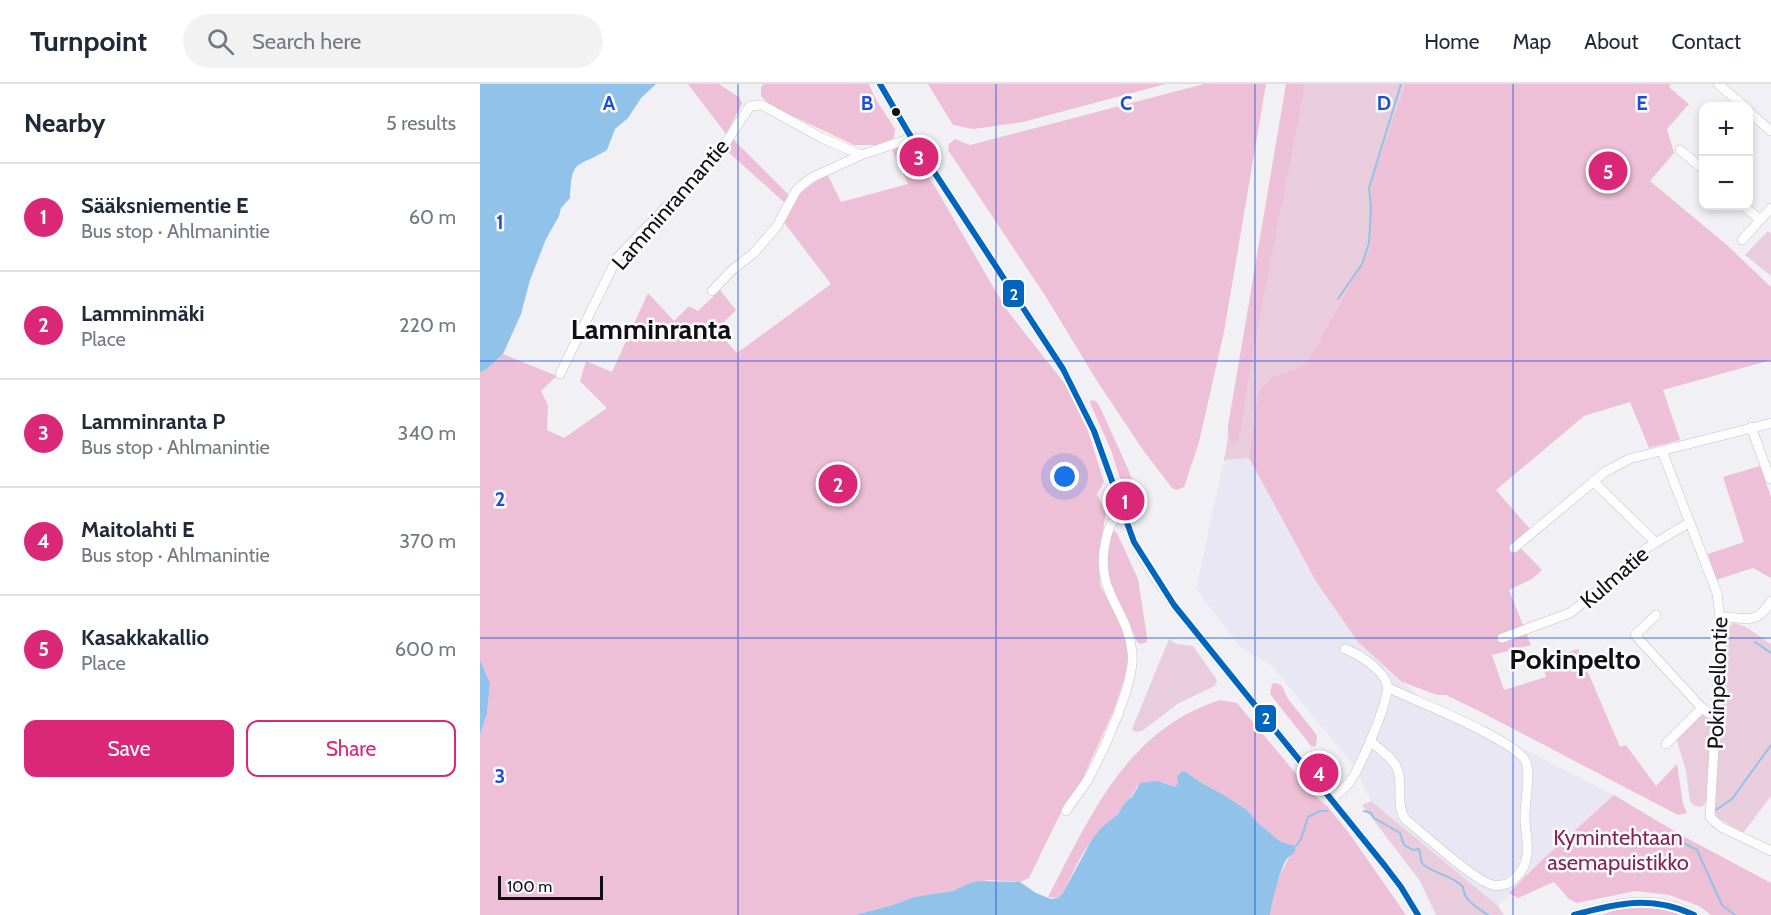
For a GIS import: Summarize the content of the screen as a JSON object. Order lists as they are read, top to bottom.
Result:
{
  "streets": {
    "street": ["Lamminrannantie", "Kulmatie", "Pokinpellontie"]
  },
  "crossings": [
    ["Kulmatie", "Pokinpellontie"]
  ],
  "districts": ["Lamminranta", "Pokinpelto"],
  "parks": ["Kymintehtaan asemapuistikko"],
  "lines": ["transit line 2"],
  "scale_bar": "100 m",
  "page": {
    "header": "Turnpoint",
    "search": "Search here",
    "nav": [
      "Home",
      "Map",
      "About",
      "Contact"
    ],
    "heading": ["Nearby", "5 results"],
    "map_buttons": ["+", "−"],
    "pins": [
      "3",
      "5",
      "2",
      "1",
      "4"
    ],
    "list": [
      {
        "mark": "1",
        "name": "Sääksniementie E",
        "note": "Bus stop · Ahlmanintie",
        "value": "60 m"
      },
      {
        "mark": "2",
        "name": "Lamminmäki",
        "note": "Place",
        "value": "220 m"
      },
      {
        "mark": "3",
        "name": "Lamminranta P",
        "note": "Bus stop · Ahlmanintie",
        "value": "340 m"
      },
      {
        "mark": "4",
        "name": "Maitolahti E",
        "note": "Bus stop · Ahlmanintie",
        "value": "370 m"
      },
      {
        "mark": "5",
        "name": "Kasakkakallio",
        "note": "Place",
        "value": "600 m"
      }
    ],
    "buttons": ["Save", "Share"],
    "scale": "100 m"
  },
  "grid": {
    "columns": [
      "A",
      "B",
      "C",
      "D",
      "E"
    ],
    "rows": ["1", "2", "3"]
  }
}
